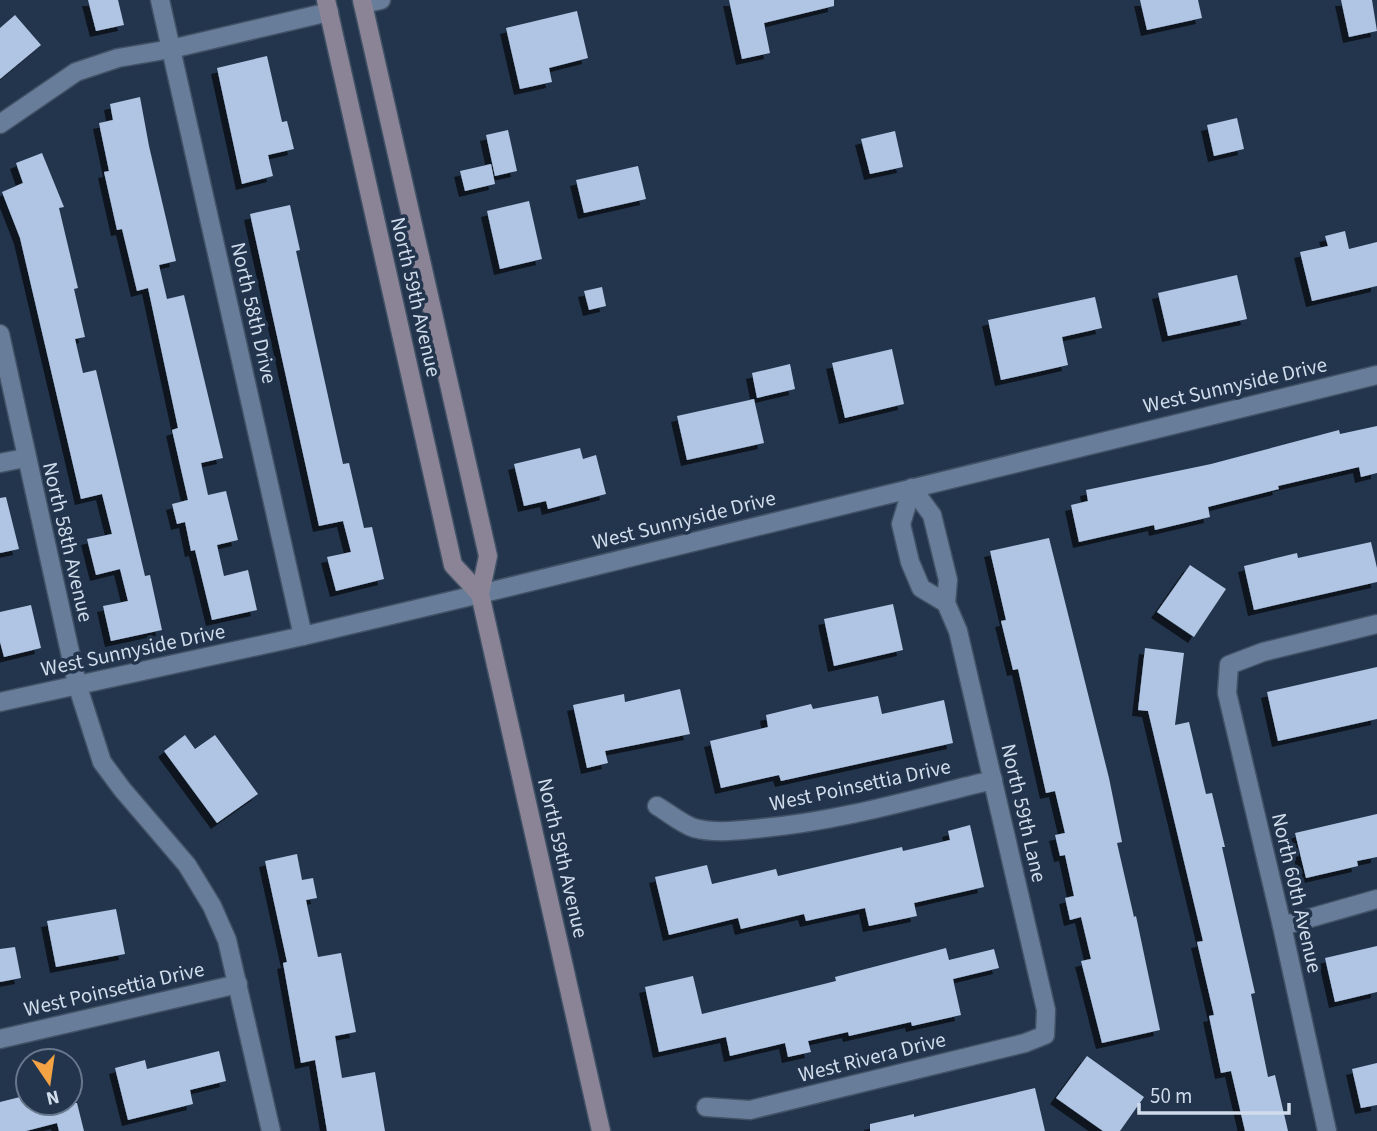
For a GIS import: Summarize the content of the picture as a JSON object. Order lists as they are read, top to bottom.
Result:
{
  "streets": {
    "main road": ["North 59th Avenue"],
    "street": [
      "North 58th Drive",
      "West Sunnyside Drive",
      "North 58th Avenue",
      "West Poinsettia Drive",
      "North 59th Lane",
      "North 60th Avenue",
      "West Rivera Drive"
    ]
  },
  "crossings": [
    ["North 59th Avenue", "West Sunnyside Drive"],
    ["North 58th Drive", "West Sunnyside Drive"],
    ["West Sunnyside Drive", "North 58th Avenue"],
    ["West Sunnyside Drive", "North 59th Lane"],
    ["North 58th Avenue", "West Poinsettia Drive"],
    ["West Poinsettia Drive", "North 59th Lane"],
    ["North 59th Lane", "West Rivera Drive"]
  ],
  "scale_bar": "50 m",
  "north": "bottom"
}
